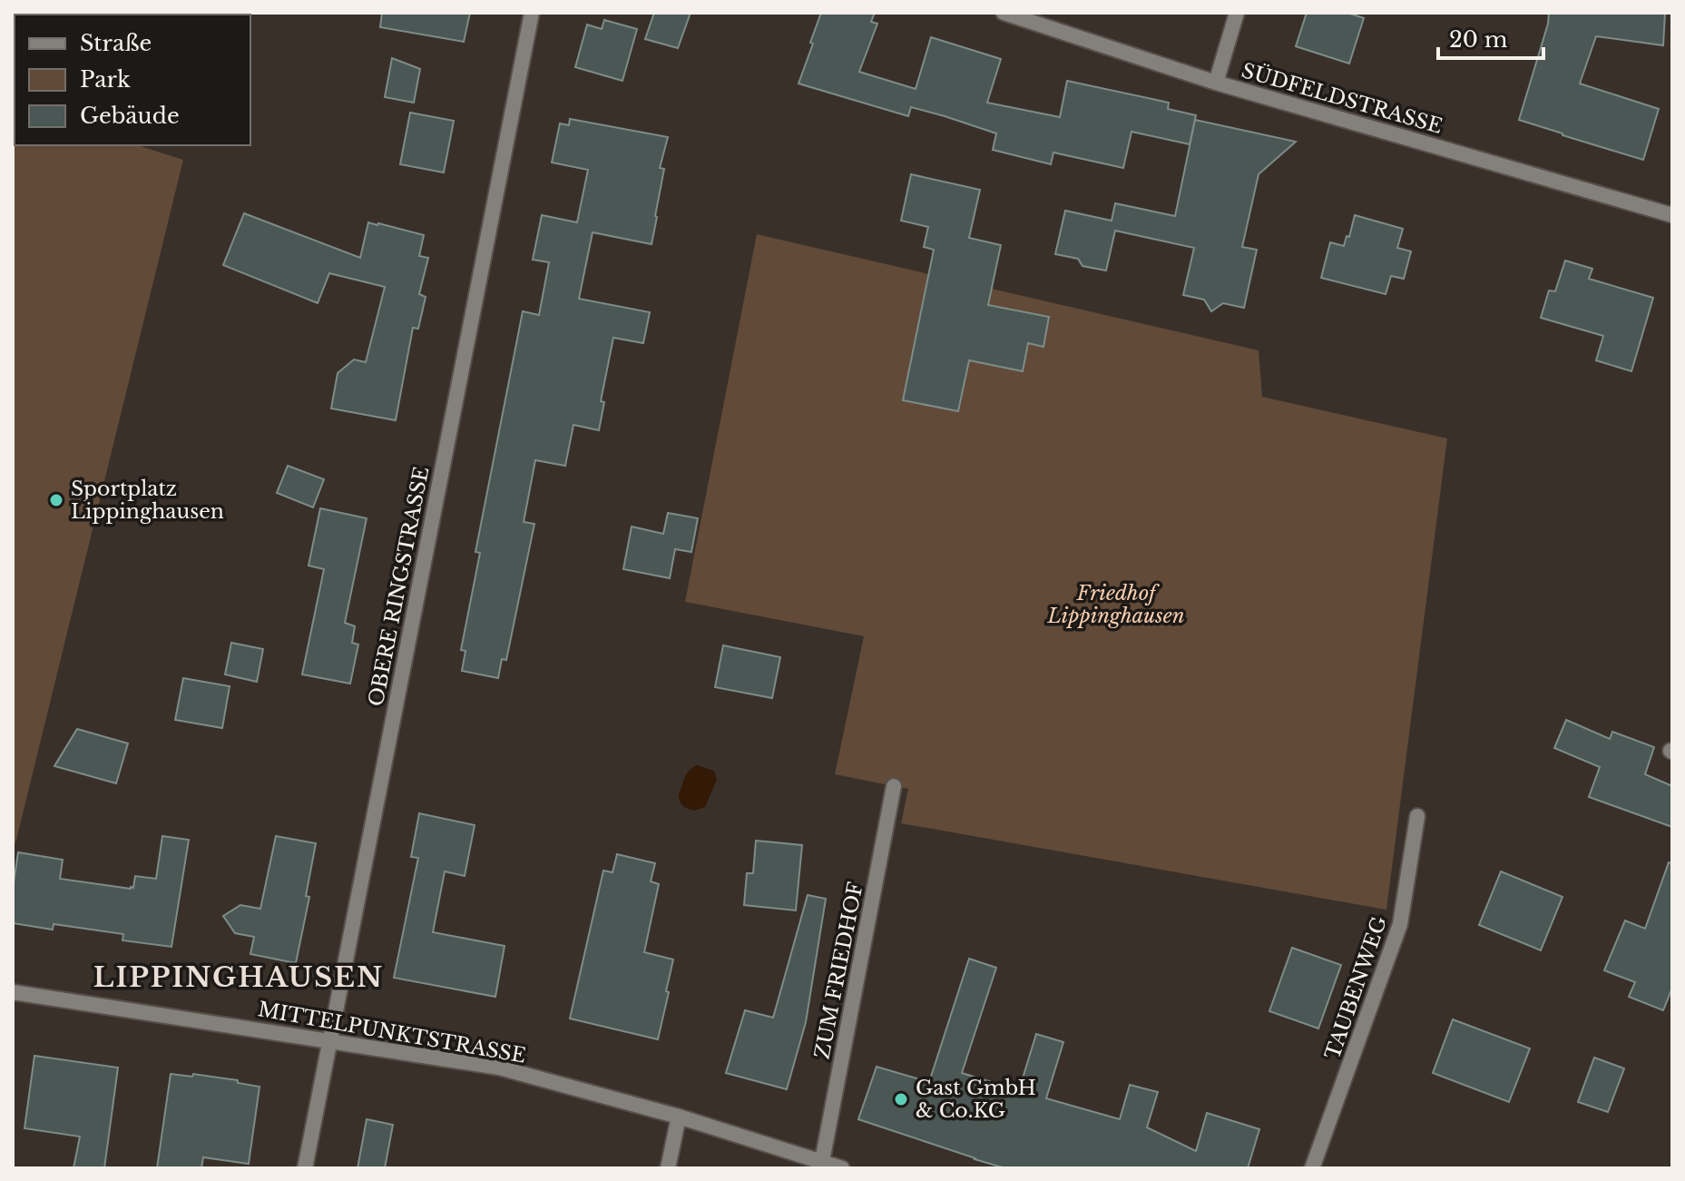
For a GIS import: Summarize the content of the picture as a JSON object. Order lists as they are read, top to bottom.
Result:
{
  "streets": {
    "street": [
      "SÜDFELDSTRASSE",
      "OBERE RINGSTRASSE",
      "ZUM FRIEDHOF",
      "TAUBENWEG",
      "MITTELPUNKTSTRASSE"
    ]
  },
  "crossings": [
    ["OBERE RINGSTRASSE", "MITTELPUNKTSTRASSE"],
    ["ZUM FRIEDHOF", "MITTELPUNKTSTRASSE"]
  ],
  "districts": ["LIPPINGHAUSEN"],
  "parks": ["Friedhof Lippinghausen"],
  "places": ["Sportplatz Lippinghausen", "Gast GmbH & Co.KG"],
  "legend": ["Straße", "Park", "Gebäude"],
  "scale_bar": "20 m"
}
